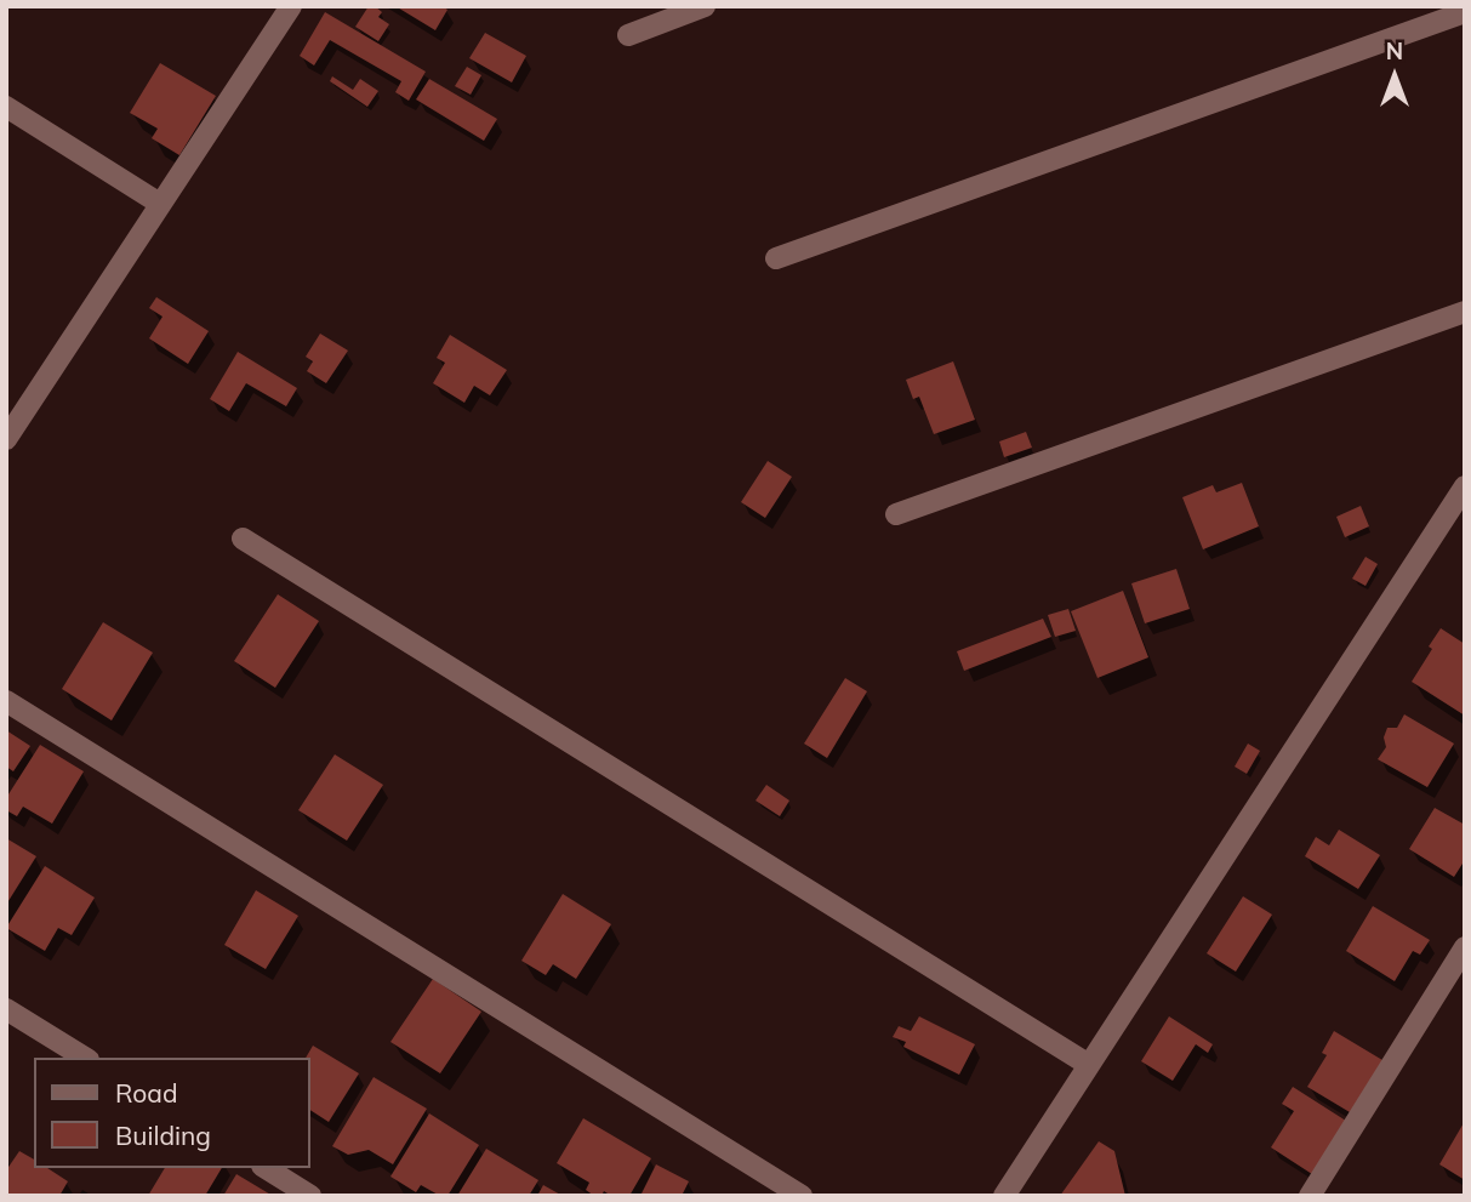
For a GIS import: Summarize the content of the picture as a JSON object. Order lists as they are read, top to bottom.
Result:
{
  "legend": ["Road", "Building"],
  "north": "top"
}
